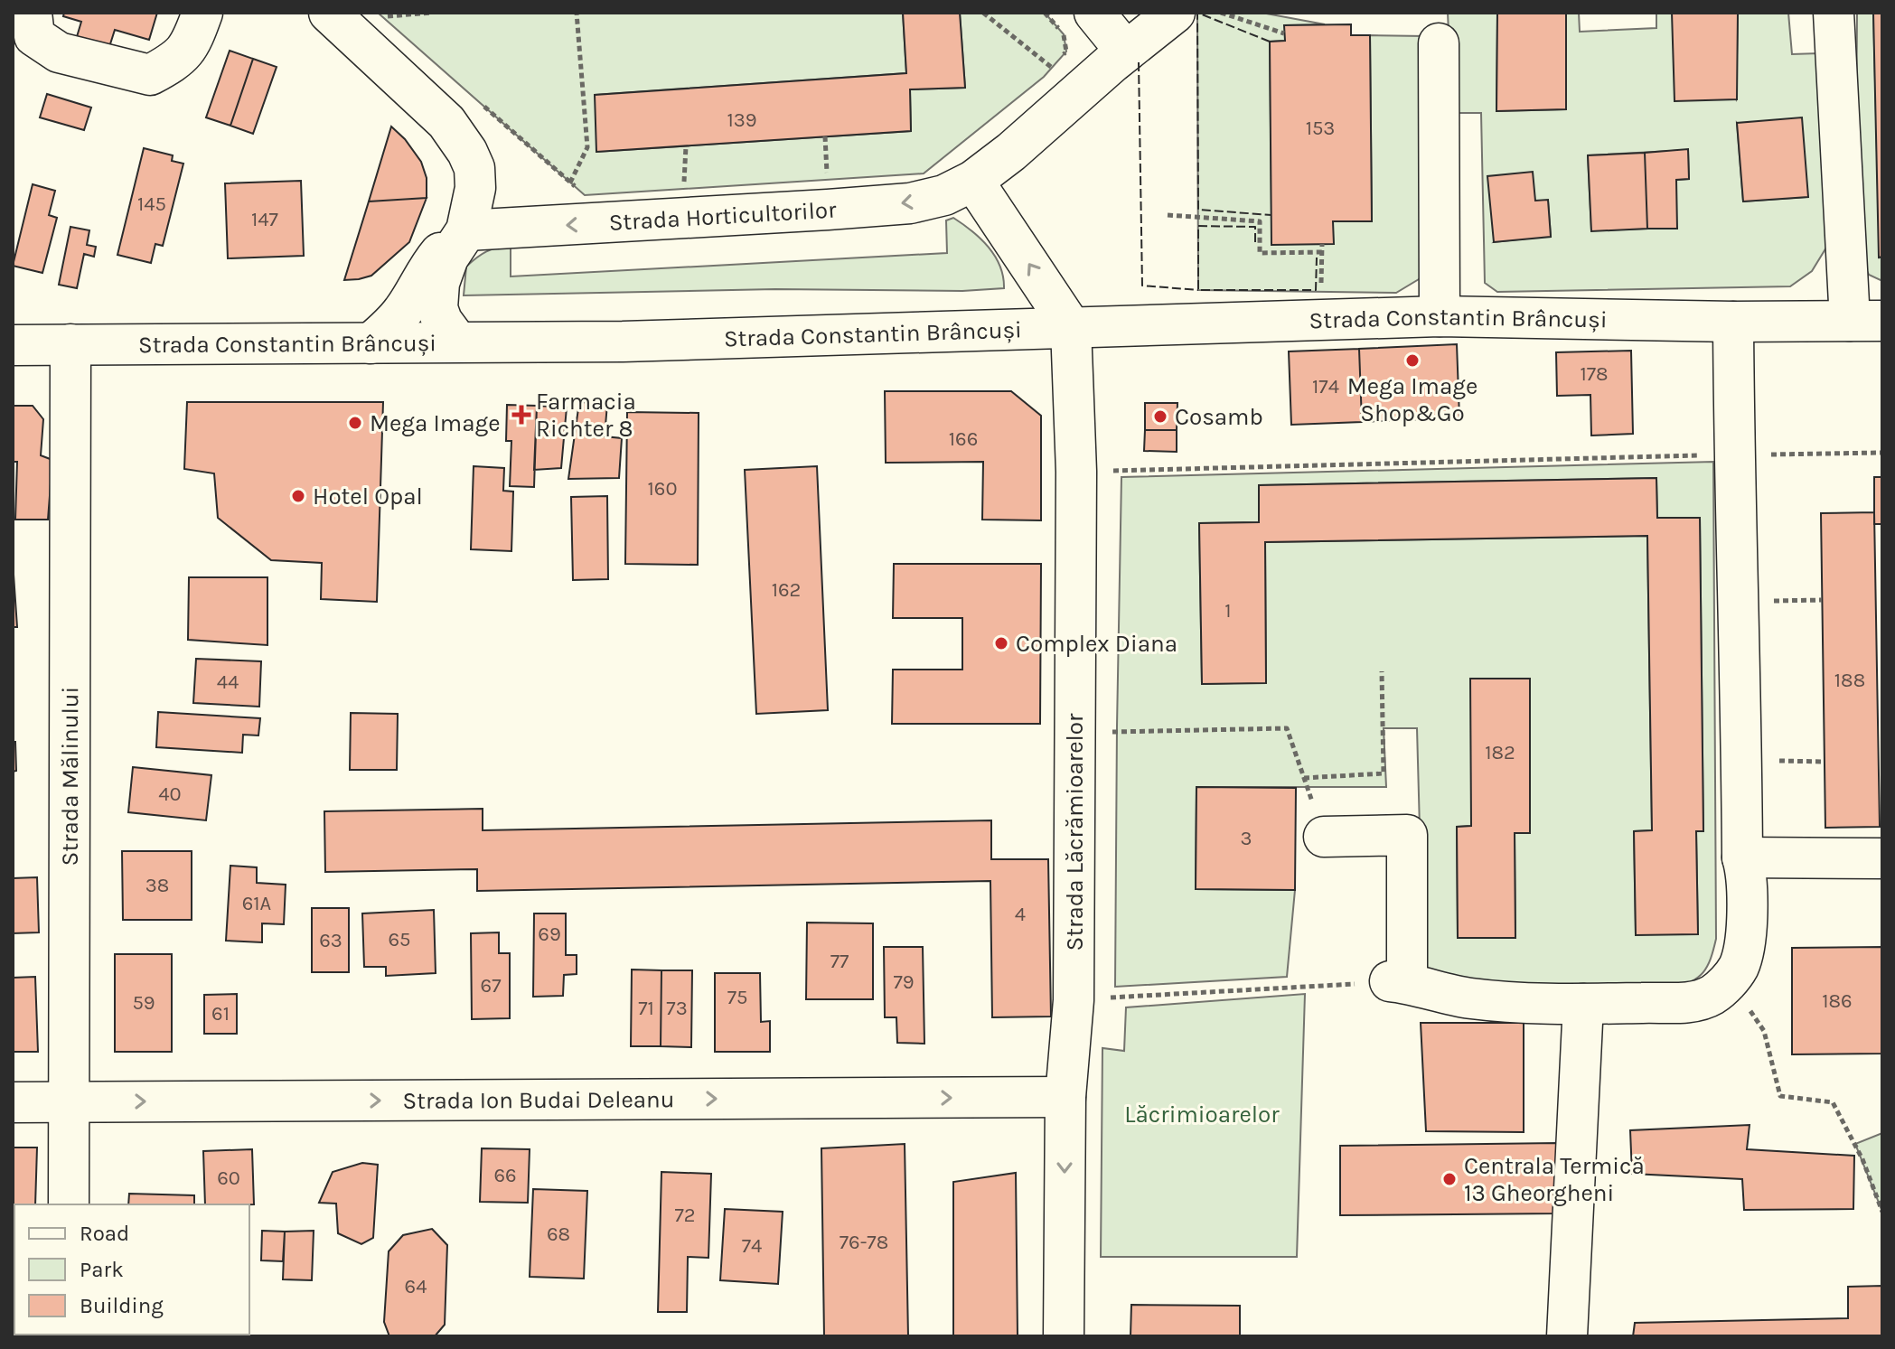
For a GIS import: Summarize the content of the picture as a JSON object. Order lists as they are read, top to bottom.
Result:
{
  "streets": {
    "street": [
      "Strada Horticultorilor",
      "Strada Constantin Brâncuși",
      "Strada Mălinului",
      "Strada Lăcrămioarelor",
      "Strada Ion Budai Deleanu"
    ]
  },
  "crossings": [
    ["Strada Constantin Brâncuși", "Strada Mălinului"],
    ["Strada Constantin Brâncuși", "Strada Lăcrămioarelor"],
    ["Strada Mălinului", "Strada Ion Budai Deleanu"],
    ["Strada Lăcrămioarelor", "Strada Ion Budai Deleanu"]
  ],
  "one_way": ["Strada Horticultorilor", "Strada Ion Budai Deleanu"],
  "parks": ["Lăcrimioarelor"],
  "places": {
    "other": [
      "Mega Image Shop&Go",
      "Cosamb",
      "Mega Image",
      "Hotel Opal",
      "Complex Diana",
      "Centrala Termică 13 Gheorgheni"
    ],
    "health": ["Farmacia Richter 8"]
  },
  "house_numbers": [
    "139",
    "153",
    "145",
    "147",
    "178",
    "174",
    "166",
    "160",
    "162",
    "1",
    "188",
    "44",
    "182",
    "40",
    "3",
    "38",
    "61A",
    "4",
    "69",
    "65",
    "63",
    "77",
    "79",
    "67",
    "75",
    "186",
    "59",
    "71",
    "73",
    "61",
    "66",
    "60",
    "72",
    "68",
    "76-78",
    "74",
    "64"
  ],
  "legend": ["Road", "Park", "Building"]
}
